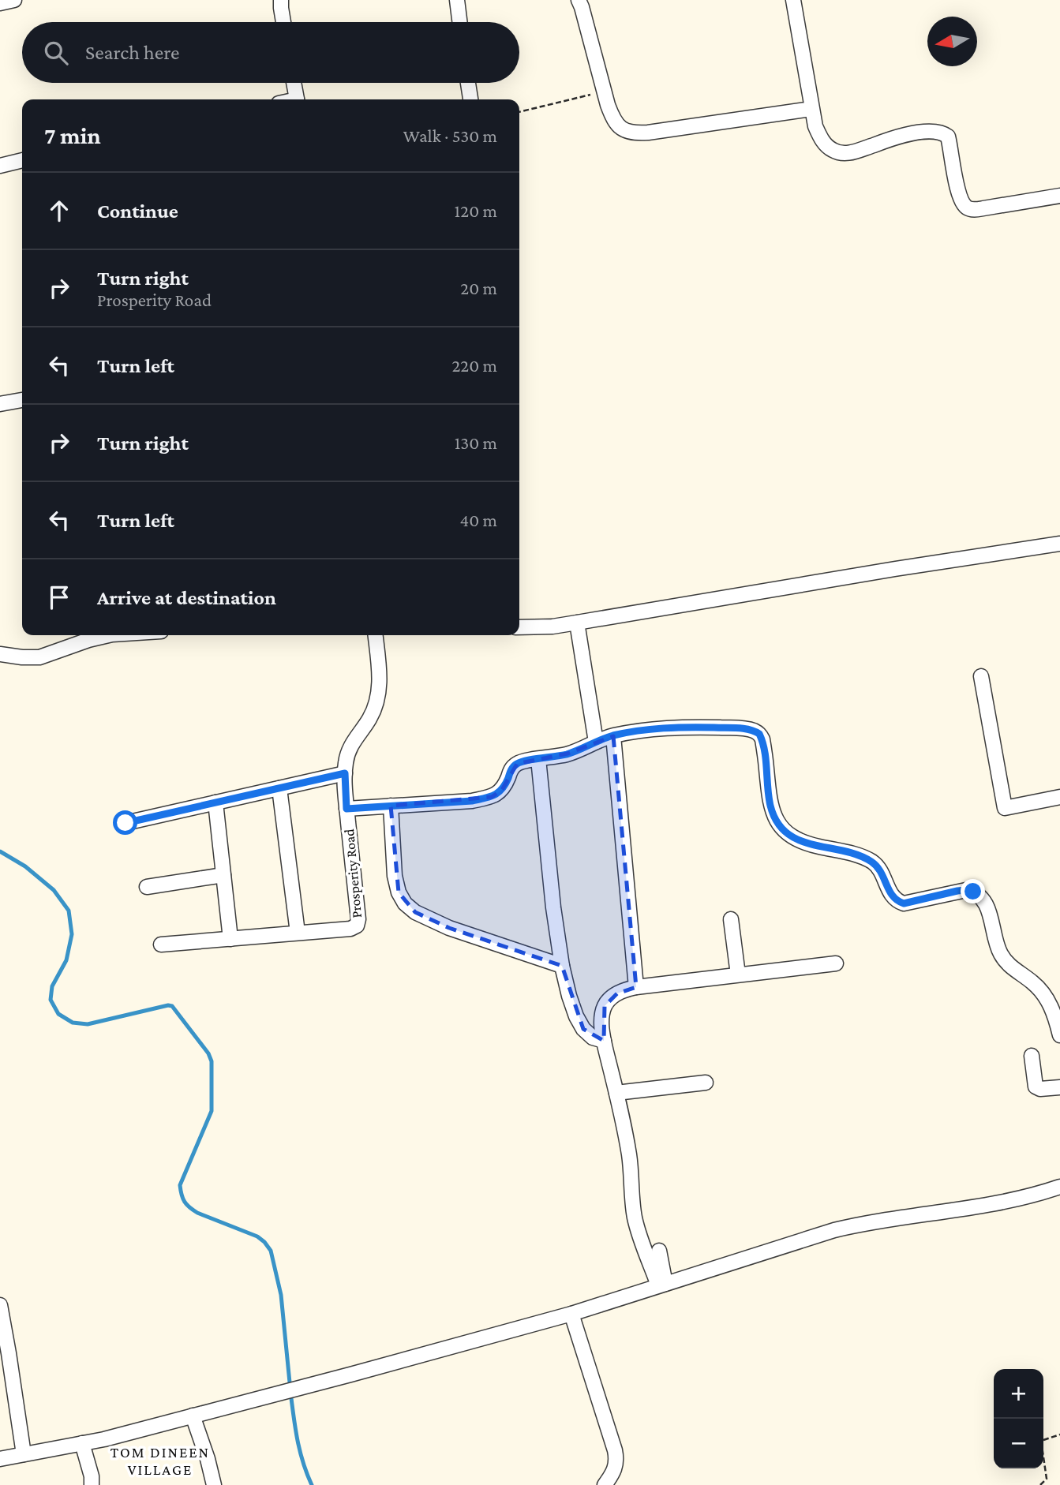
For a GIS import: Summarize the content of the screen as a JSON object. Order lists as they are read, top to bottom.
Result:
{
  "streets": {
    "street": ["Prosperity Road"]
  },
  "districts": ["TOM DINEEN VILLAGE"],
  "north": "left",
  "page": {
    "search": "Search here",
    "heading": ["7 min", "Walk · 530 m"],
    "list": [
      ["Continue", "120 m"],
      ["Turn right", "Prosperity Road", "20 m"],
      ["Turn left", "220 m"],
      ["Turn right", "130 m"],
      ["Turn left", "40 m"],
      "Arrive at destination"
    ],
    "map_buttons": ["+", "−"]
  }
}
